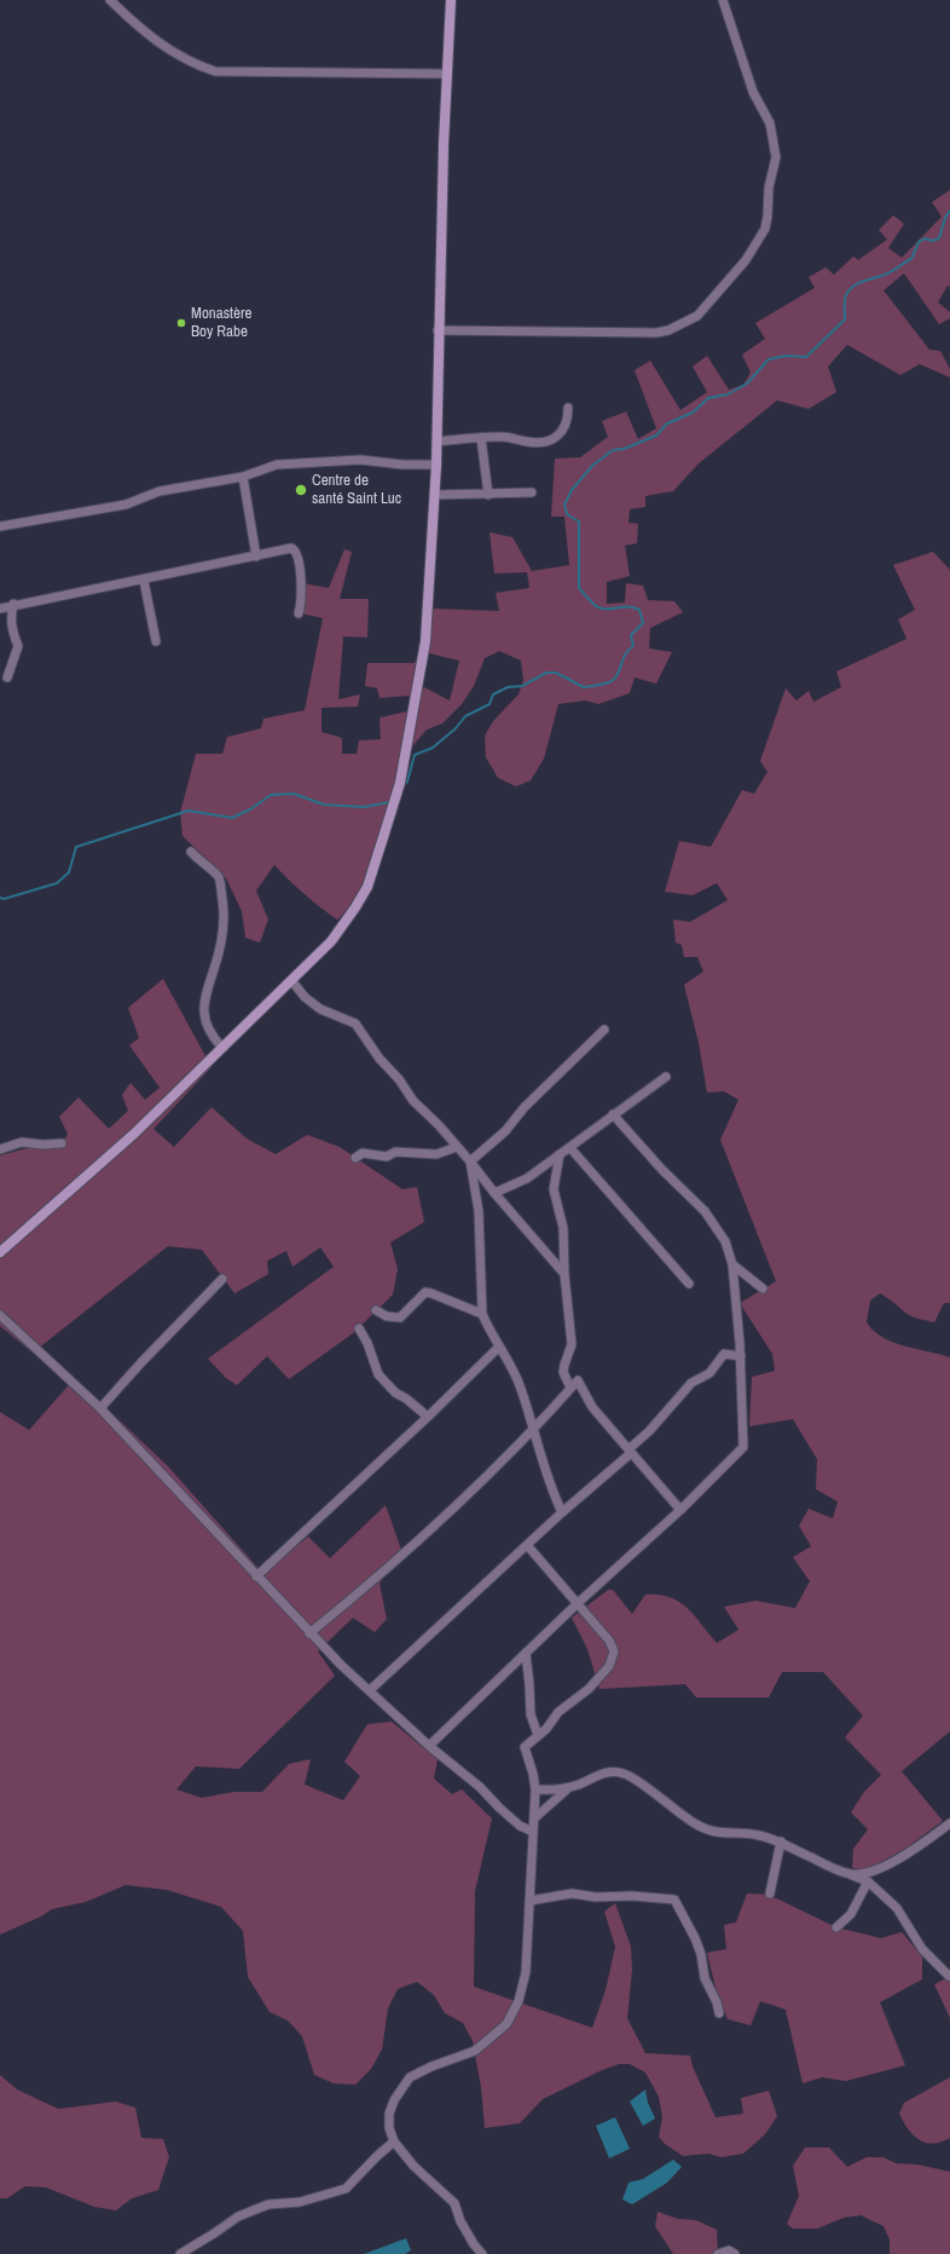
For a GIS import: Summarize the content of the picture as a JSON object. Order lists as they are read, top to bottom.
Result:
{
  "places": ["Monastère Boy Rabe", "Centre de santé Saint Luc"]
}
